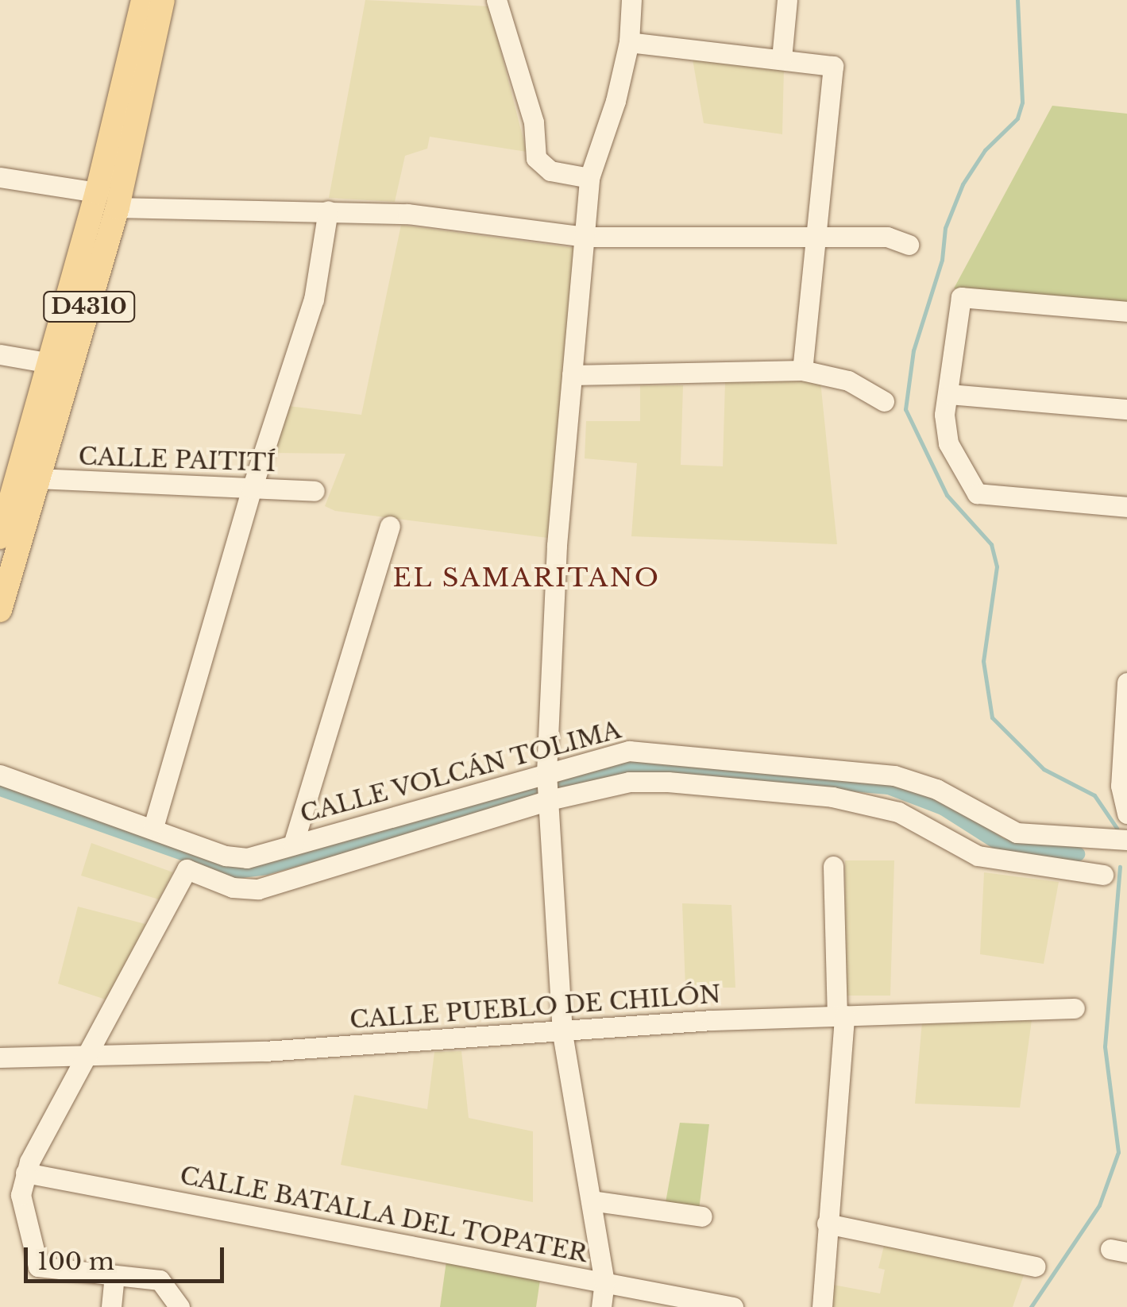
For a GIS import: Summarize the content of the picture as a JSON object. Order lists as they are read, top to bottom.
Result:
{
  "streets": {
    "main road": ["D4310"],
    "street": [
      "CALLE PAITITÍ",
      "CALLE VOLCÁN TOLIMA",
      "CALLE PUEBLO DE CHILÓN",
      "CALLE BATALLA DEL TOPATER"
    ]
  },
  "crossings": [
    ["D4310", "CALLE PAITITÍ"],
    ["CALLE VOLCÁN TOLIMA", "CALLE PUEBLO DE CHILÓN"]
  ],
  "districts": ["EL SAMARITANO"],
  "scale_bar": "100 m"
}
